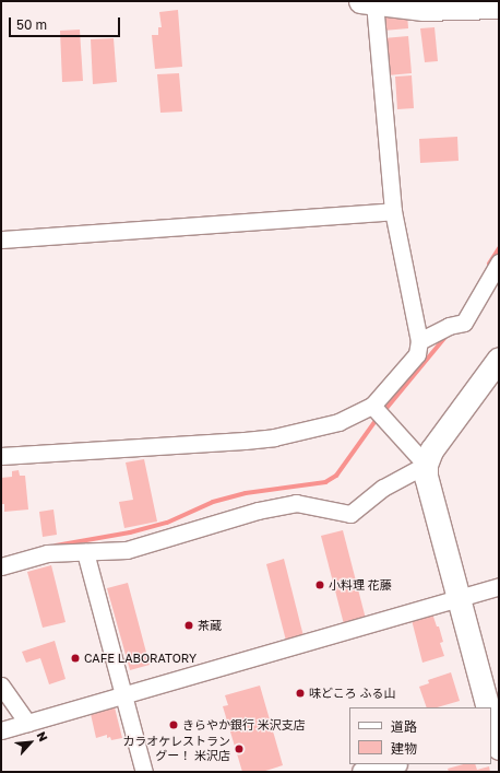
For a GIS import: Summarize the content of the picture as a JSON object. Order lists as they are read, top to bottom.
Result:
{
  "places": [
    "小料理 花藤",
    "茶蔵",
    "CAFE LABORATORY",
    "味どころ ふる山",
    "きらやか銀行 米沢支店",
    "カラオケレストラン グー！ 米沢店"
  ],
  "legend": ["道路", "建物"],
  "scale_bar": "50 m",
  "north": "top right"
}
